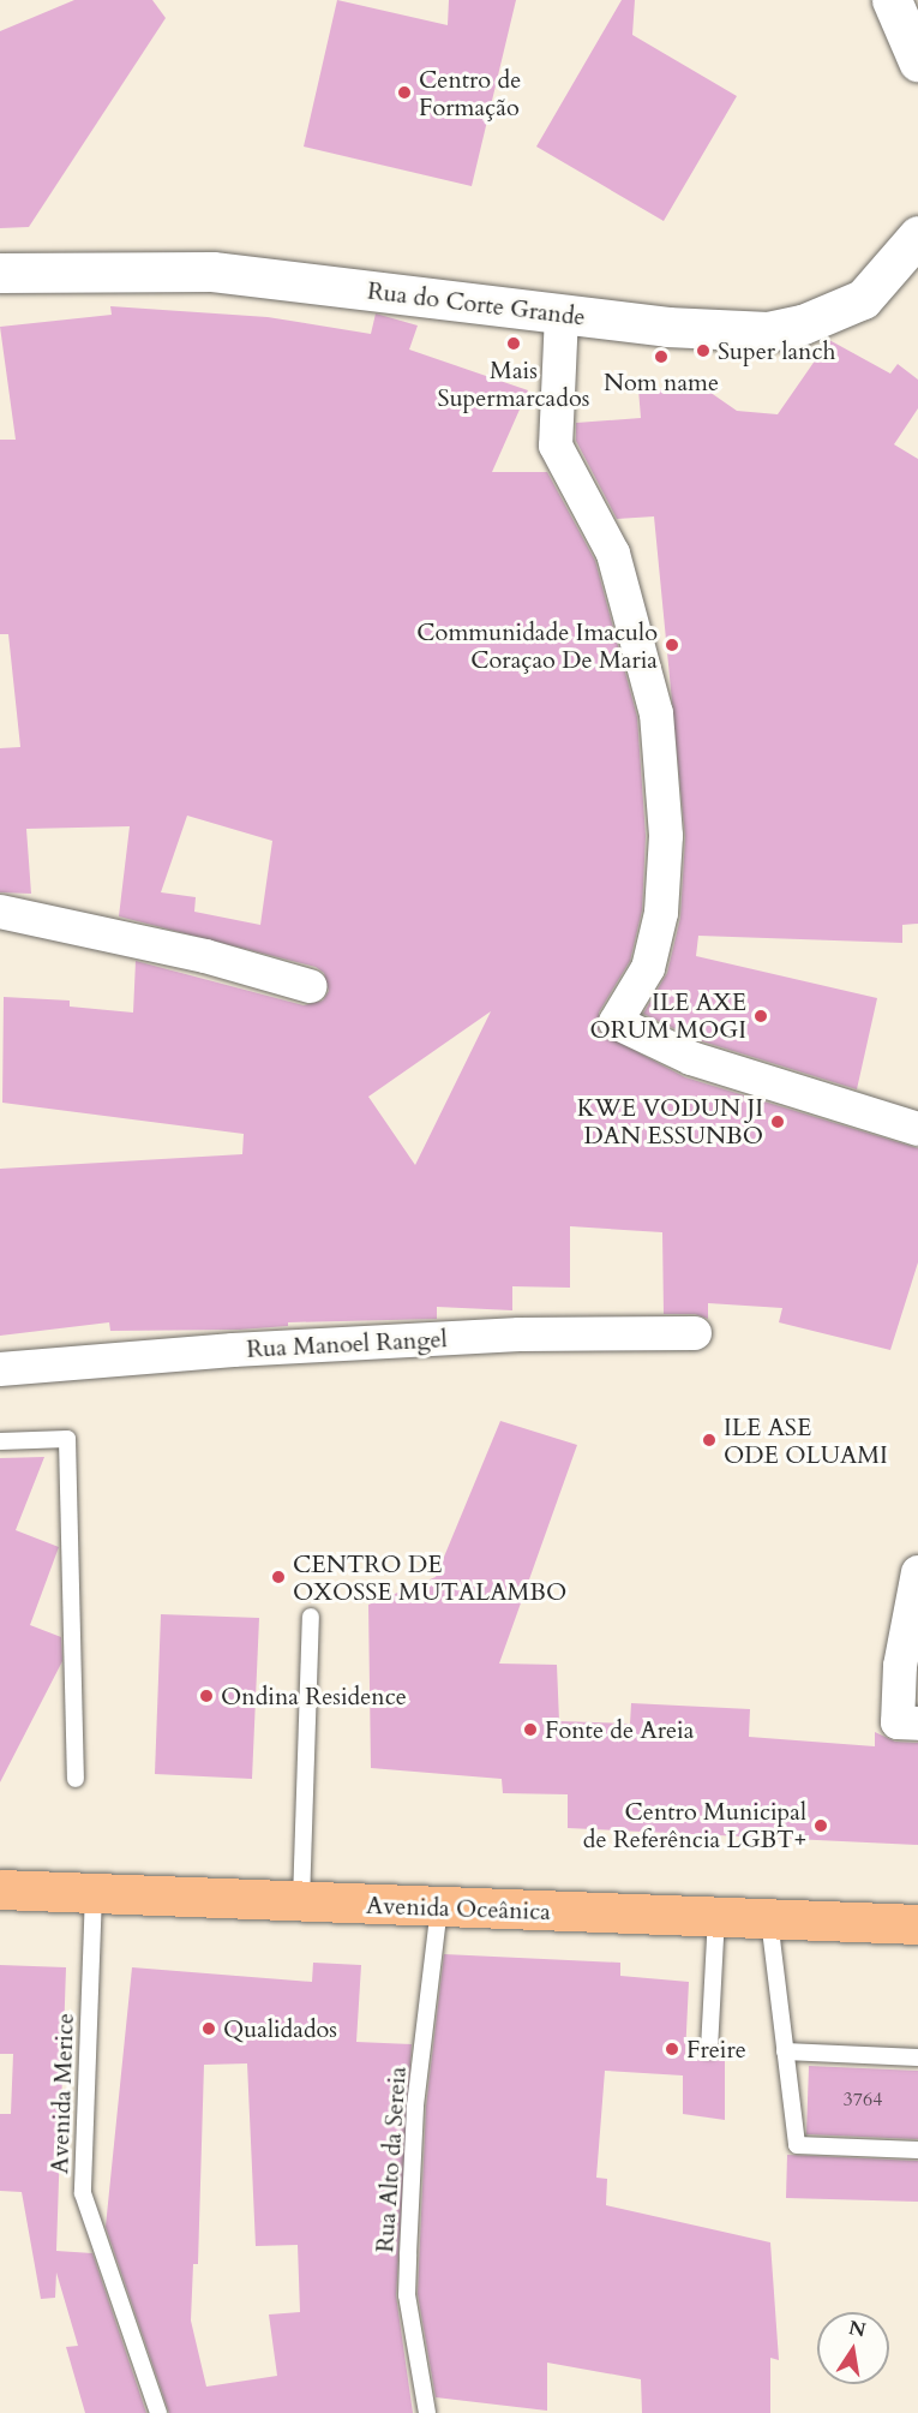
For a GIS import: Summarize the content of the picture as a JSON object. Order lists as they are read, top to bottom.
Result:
{
  "streets": {
    "main road": ["Avenida Oceânica"],
    "street": ["Rua do Corte Grande", "Rua Manoel Rangel"],
    "lane": ["Avenida Merice", "Rua Alto da Sereia"]
  },
  "crossings": [
    ["Avenida Oceânica", "Avenida Merice"],
    ["Avenida Oceânica", "Rua Alto da Sereia"]
  ],
  "places": [
    "Centro de Formação",
    "Mais Supermarcados",
    "Super lanch",
    "Nom name",
    "Communidade Imaculo Coraçao De Maria",
    "ILE AXE ORUM MOGI",
    "KWE VODUN JI DAN ESSUNBO",
    "ILE ASE ODE OLUAMI",
    "CENTRO DE OXOSSE MUTALAMBO",
    "Ondina Residence",
    "Fonte de Areia",
    "Centro Municipal de Referência LGBT+",
    "Qualidados",
    "Freire"
  ],
  "house_numbers": ["3764"],
  "north": "top"
}
